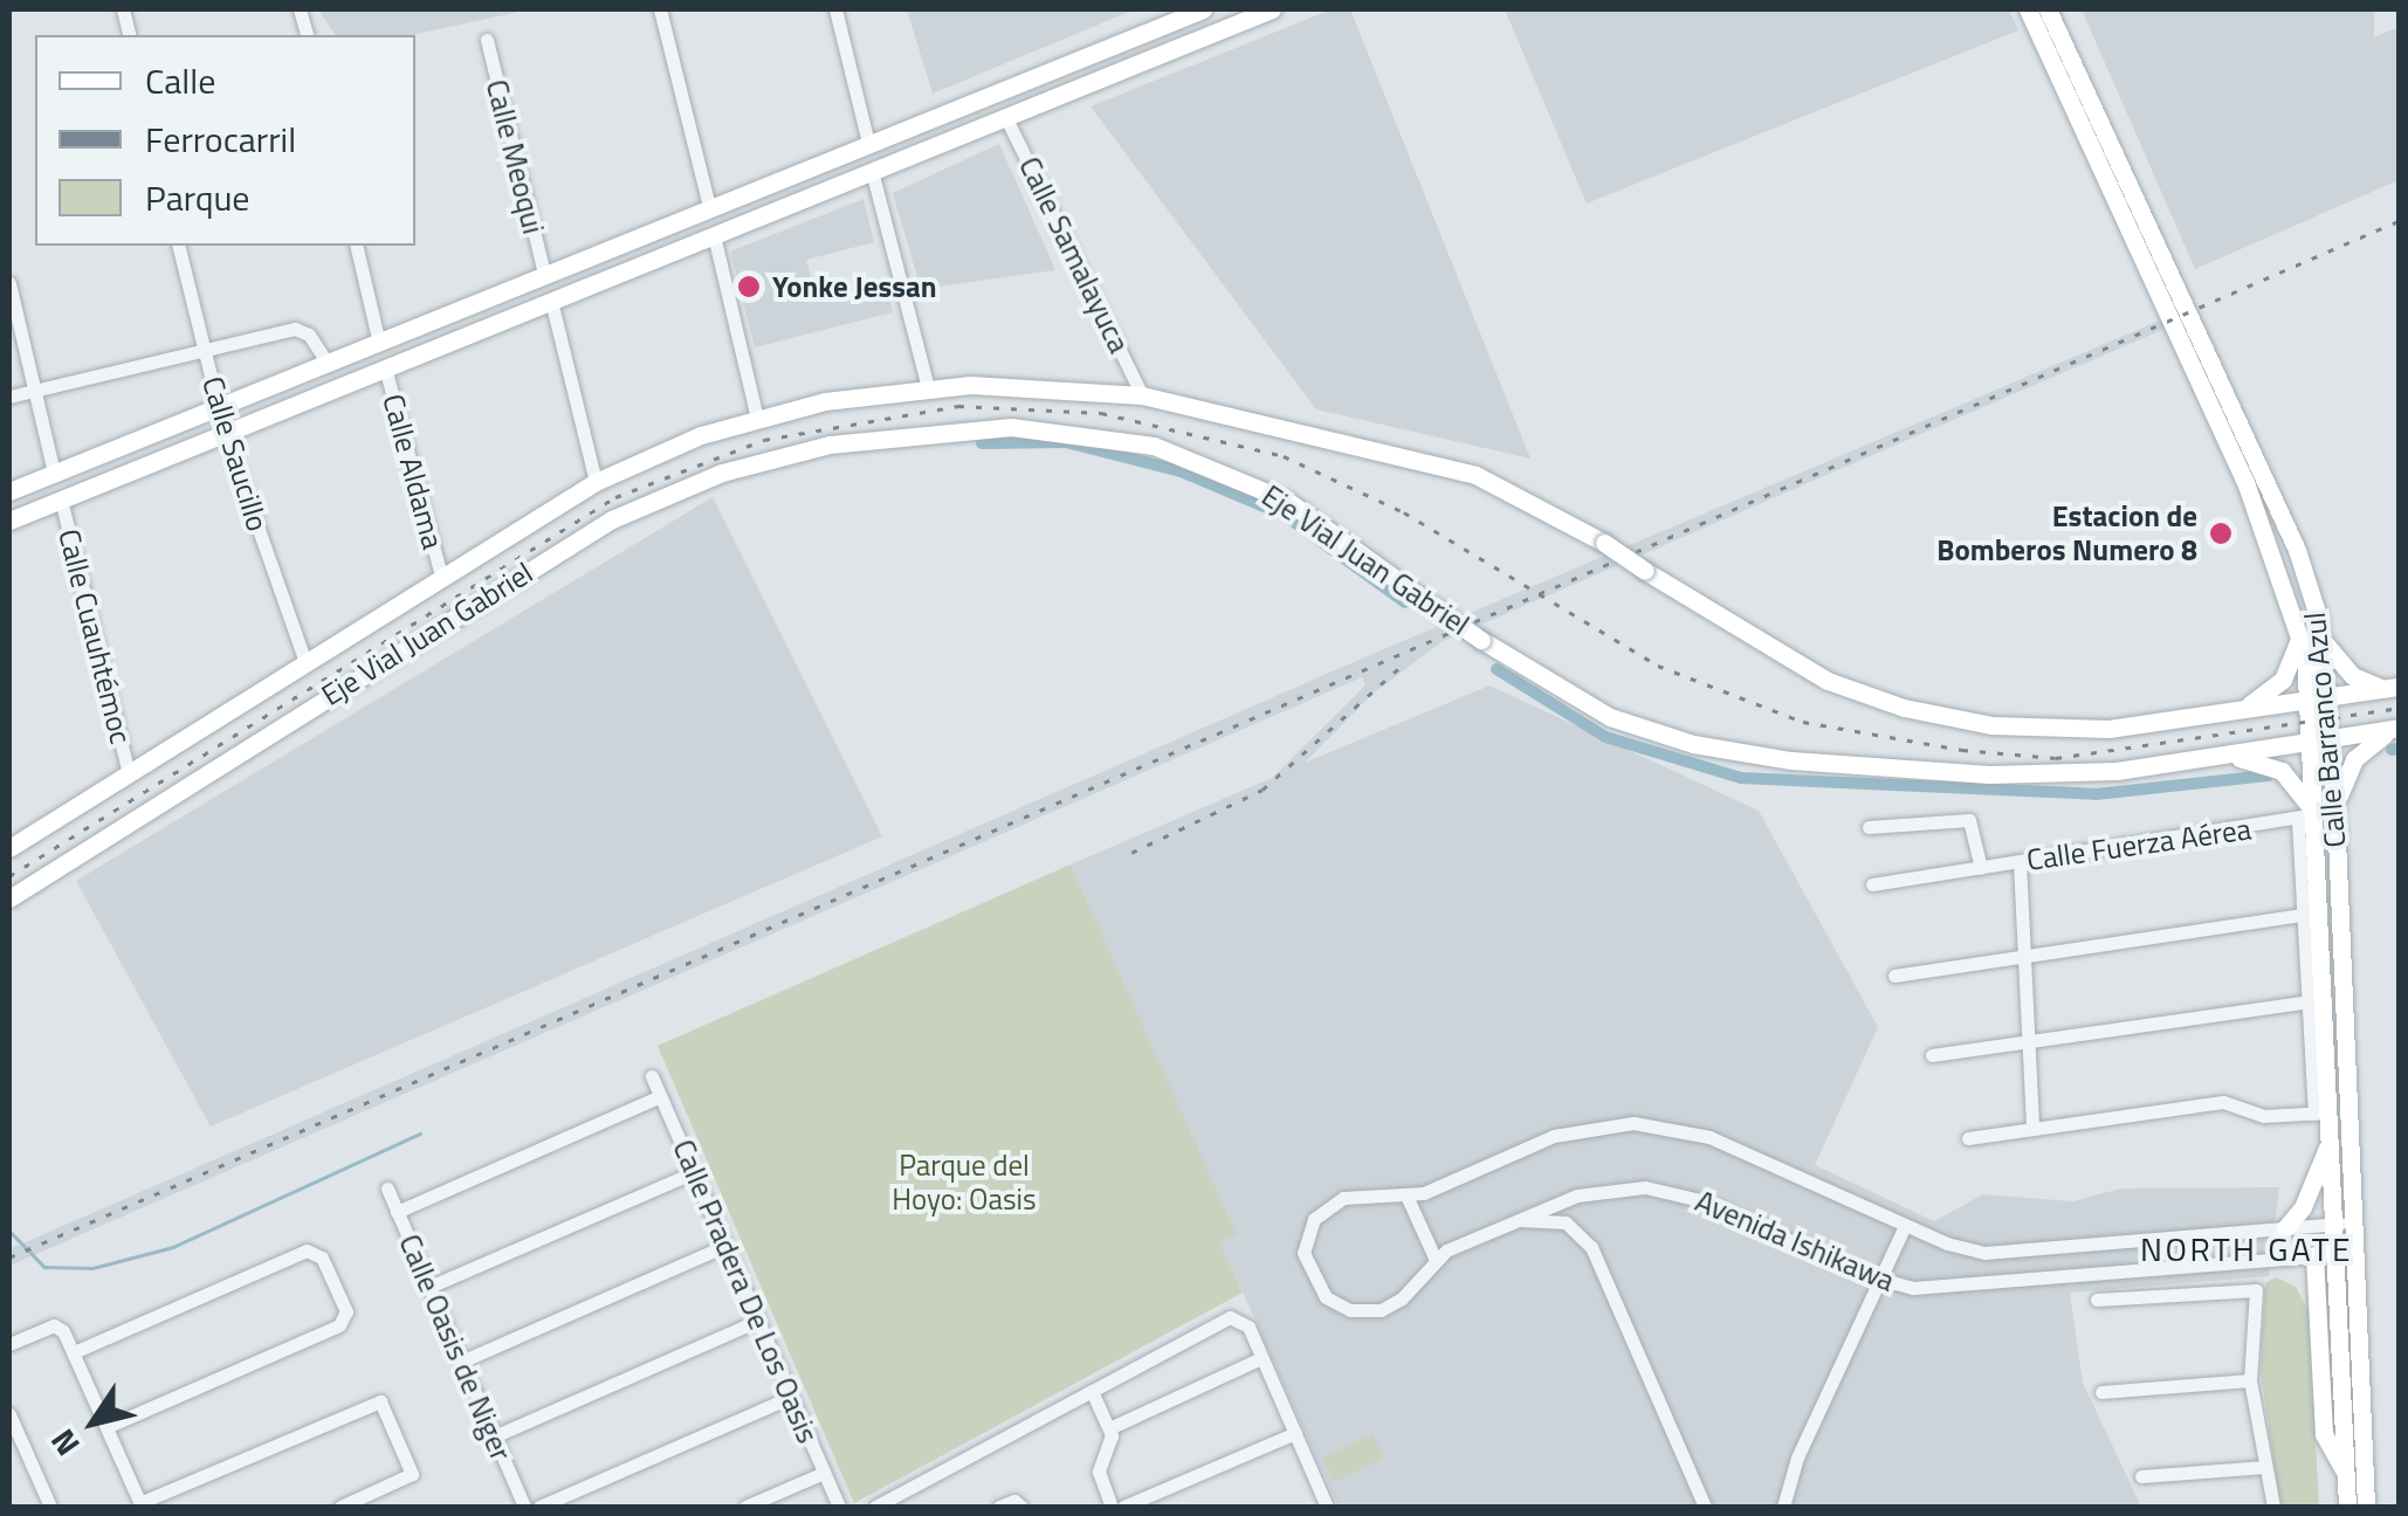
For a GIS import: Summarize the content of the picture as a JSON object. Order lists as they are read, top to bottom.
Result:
{
  "streets": {
    "main road": ["Eje Vial Juan Gabriel", "Calle Barranco Azul"],
    "street": [
      "Calle Meoqui",
      "Calle Samalayuca",
      "Calle Saucillo",
      "Calle Aldama",
      "Calle Cuauhtémoc",
      "Calle Fuerza Aérea",
      "Avenida Ishikawa",
      "Calle Pradera De Los Oasis",
      "Calle Oasis de Niger"
    ]
  },
  "crossings": [
    ["Calle Samalayuca", "Eje Vial Juan Gabriel"],
    ["Calle Saucillo", "Eje Vial Juan Gabriel"],
    ["Calle Aldama", "Eje Vial Juan Gabriel"],
    ["Eje Vial Juan Gabriel", "Calle Cuauhtémoc"],
    ["Eje Vial Juan Gabriel", "Calle Barranco Azul"],
    ["Calle Barranco Azul", "Calle Fuerza Aérea"],
    ["Calle Barranco Azul", "Avenida Ishikawa"]
  ],
  "districts": ["NORTH GATE"],
  "parks": ["Parque del Hoyo: Oasis"],
  "places": ["Yonke Jessan", "Estacion de Bomberos Numero 8"],
  "legend": ["Calle", "Ferrocarril", "Parque"],
  "north": "bottom left"
}
